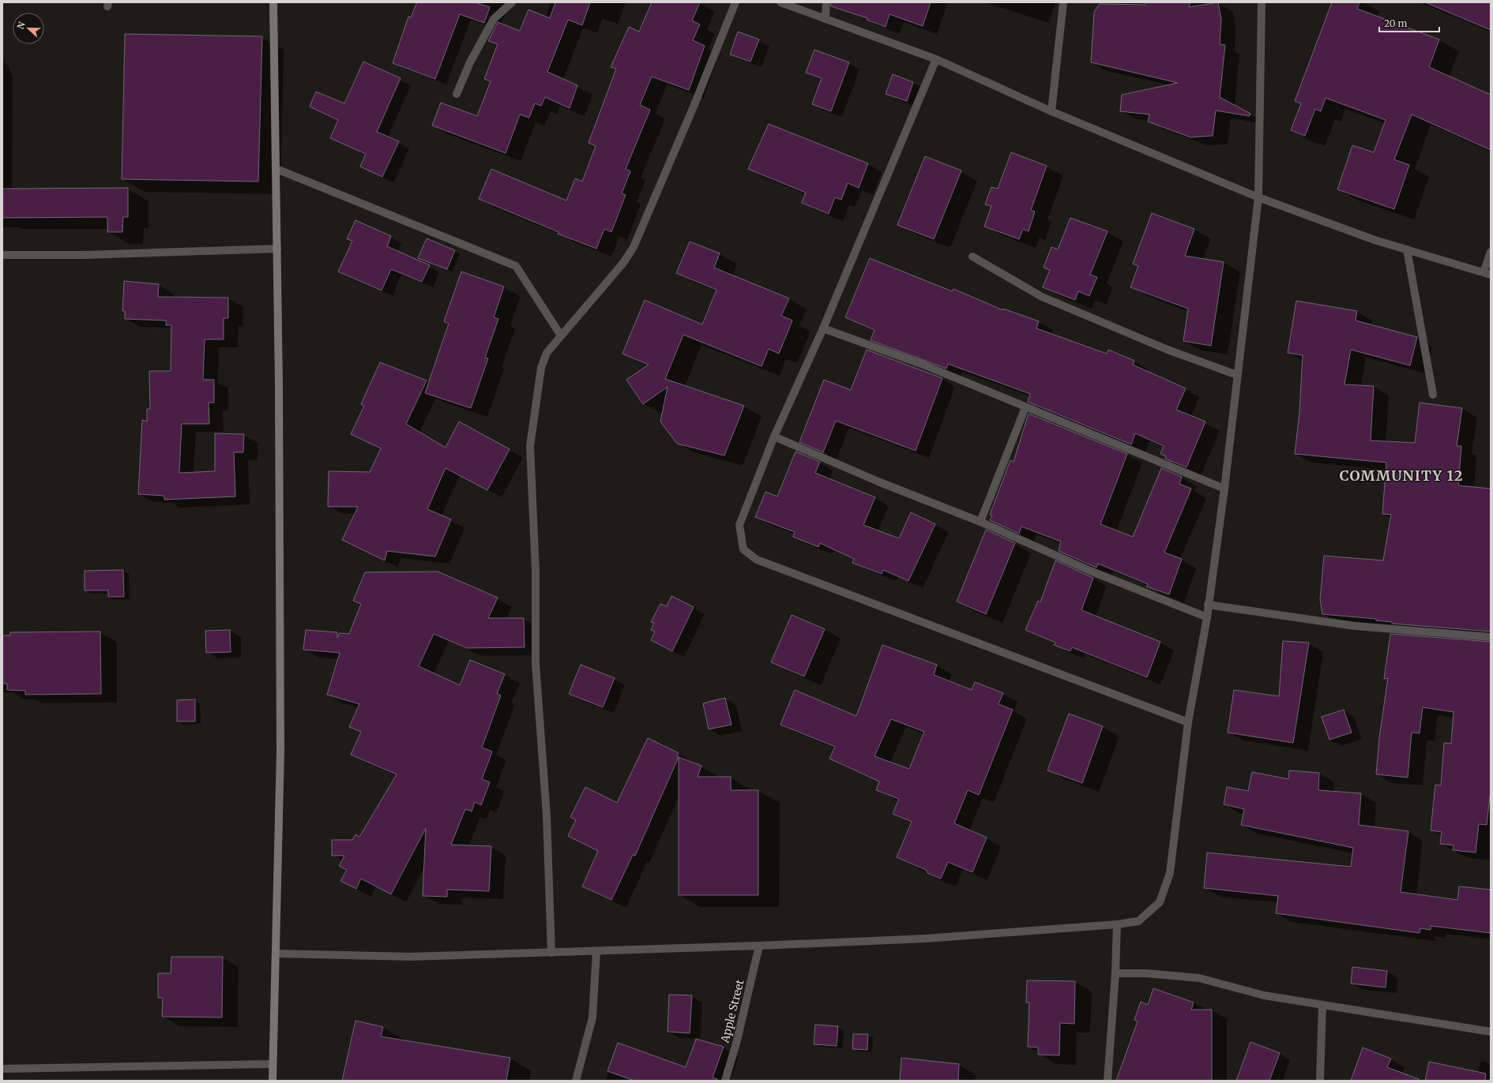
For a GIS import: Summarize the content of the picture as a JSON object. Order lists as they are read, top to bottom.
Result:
{
  "streets": {
    "street": ["Apple Street"]
  },
  "districts": ["COMMUNITY 12"],
  "scale_bar": "20 m",
  "north": "left"
}
